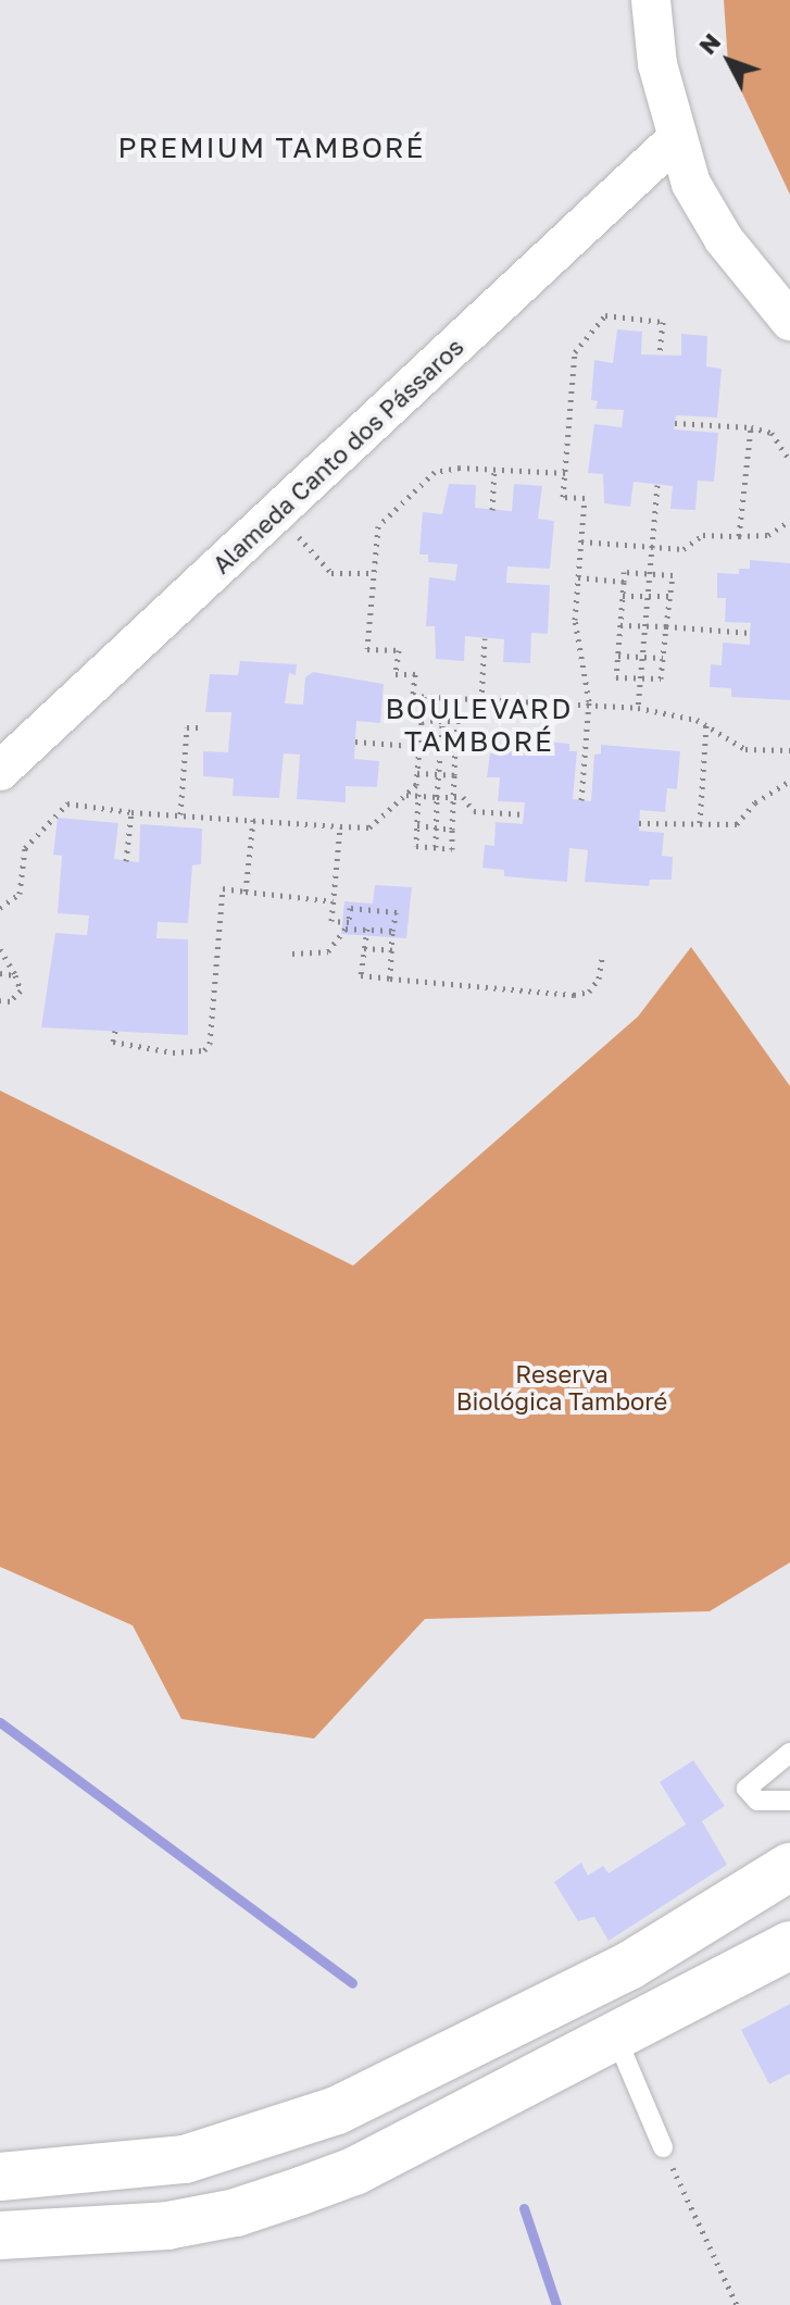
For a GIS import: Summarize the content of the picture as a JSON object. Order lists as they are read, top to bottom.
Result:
{
  "streets": {
    "street": ["Alameda Canto dos Pássaros"]
  },
  "districts": ["PREMIUM TAMBORÉ", "BOULEVARD TAMBORÉ"],
  "parks": ["Reserva Biológica Tamboré"],
  "north": "top left"
}
